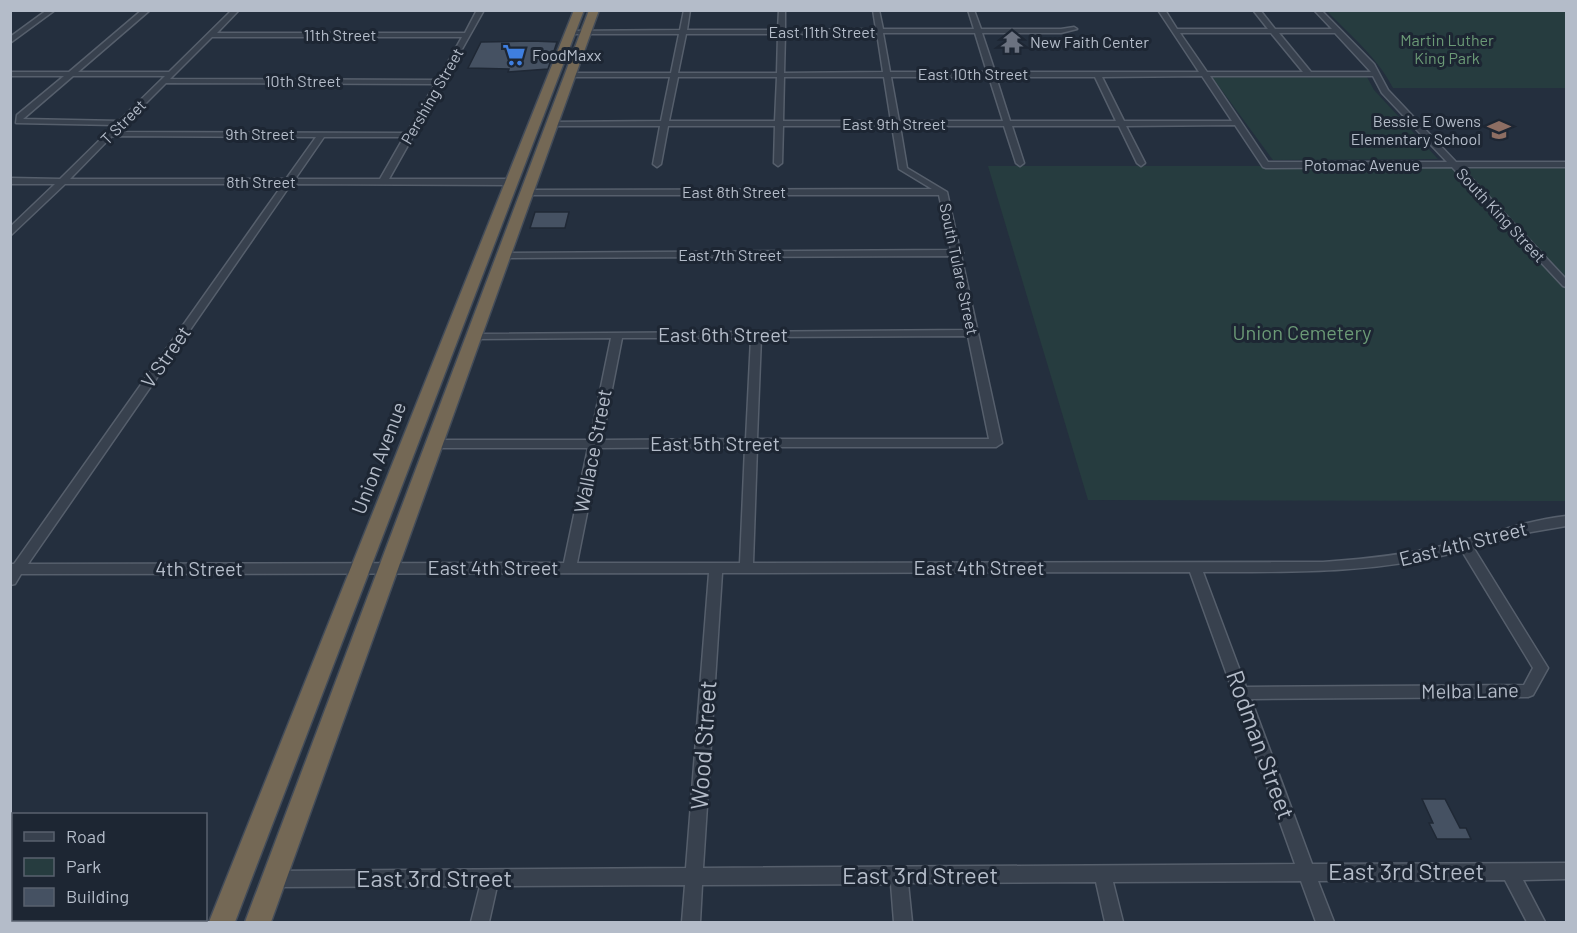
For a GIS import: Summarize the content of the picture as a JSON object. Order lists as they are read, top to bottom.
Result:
{
  "streets": {
    "highway": ["Union Avenue"],
    "street": [
      "East 11th Street",
      "11th Street",
      "East 10th Street",
      "10th Street",
      "Pershing Street",
      "T Street",
      "East 9th Street",
      "9th Street",
      "Potomac Avenue",
      "8th Street",
      "East 8th Street",
      "South King Street",
      "East 7th Street",
      "South Tulare Street",
      "East 6th Street",
      "V Street",
      "East 5th Street",
      "Wallace Street",
      "East 4th Street",
      "4th Street",
      "Melba Lane",
      "Wood Street",
      "Rodman Street",
      "East 3rd Street"
    ]
  },
  "crossings": [
    ["East 11th Street", "South Tulare Street"],
    ["East 11th Street", "Union Avenue"],
    ["11th Street", "Pershing Street"],
    ["11th Street", "T Street"],
    ["East 10th Street", "South King Street"],
    ["East 10th Street", "South Tulare Street"],
    ["East 10th Street", "Union Avenue"],
    ["10th Street", "Pershing Street"],
    ["10th Street", "T Street"],
    ["Pershing Street", "9th Street"],
    ["Pershing Street", "8th Street"],
    ["T Street", "9th Street"],
    ["T Street", "8th Street"],
    ["East 9th Street", "Potomac Avenue"],
    ["East 9th Street", "South Tulare Street"],
    ["East 9th Street", "Union Avenue"],
    ["9th Street", "V Street"],
    ["Potomac Avenue", "South King Street"],
    ["8th Street", "East 8th Street"],
    ["8th Street", "V Street"],
    ["8th Street", "Union Avenue"],
    ["East 8th Street", "South Tulare Street"],
    ["East 8th Street", "Union Avenue"],
    ["East 7th Street", "South Tulare Street"],
    ["East 7th Street", "Union Avenue"],
    ["South Tulare Street", "East 6th Street"],
    ["South Tulare Street", "East 5th Street"],
    ["East 6th Street", "Wallace Street"],
    ["East 6th Street", "Union Avenue"],
    ["V Street", "4th Street"],
    ["East 5th Street", "Wallace Street"],
    ["East 5th Street", "Union Avenue"],
    ["Wallace Street", "East 4th Street"],
    ["Union Avenue", "East 4th Street"],
    ["Union Avenue", "4th Street"],
    ["Union Avenue", "East 3rd Street"],
    ["East 4th Street", "4th Street"],
    ["East 4th Street", "Melba Lane"],
    ["East 4th Street", "Wood Street"],
    ["East 4th Street", "Rodman Street"],
    ["Melba Lane", "Rodman Street"],
    ["Wood Street", "East 3rd Street"],
    ["Rodman Street", "East 3rd Street"]
  ],
  "parks": ["Martin Luther King Park", "Union Cemetery"],
  "places": {
    "temple": ["New Faith Center"],
    "supermarket": ["FoodMaxx"],
    "school or university": ["Bessie E Owens Elementary School"]
  },
  "legend": ["Road", "Park", "Building"]
}
